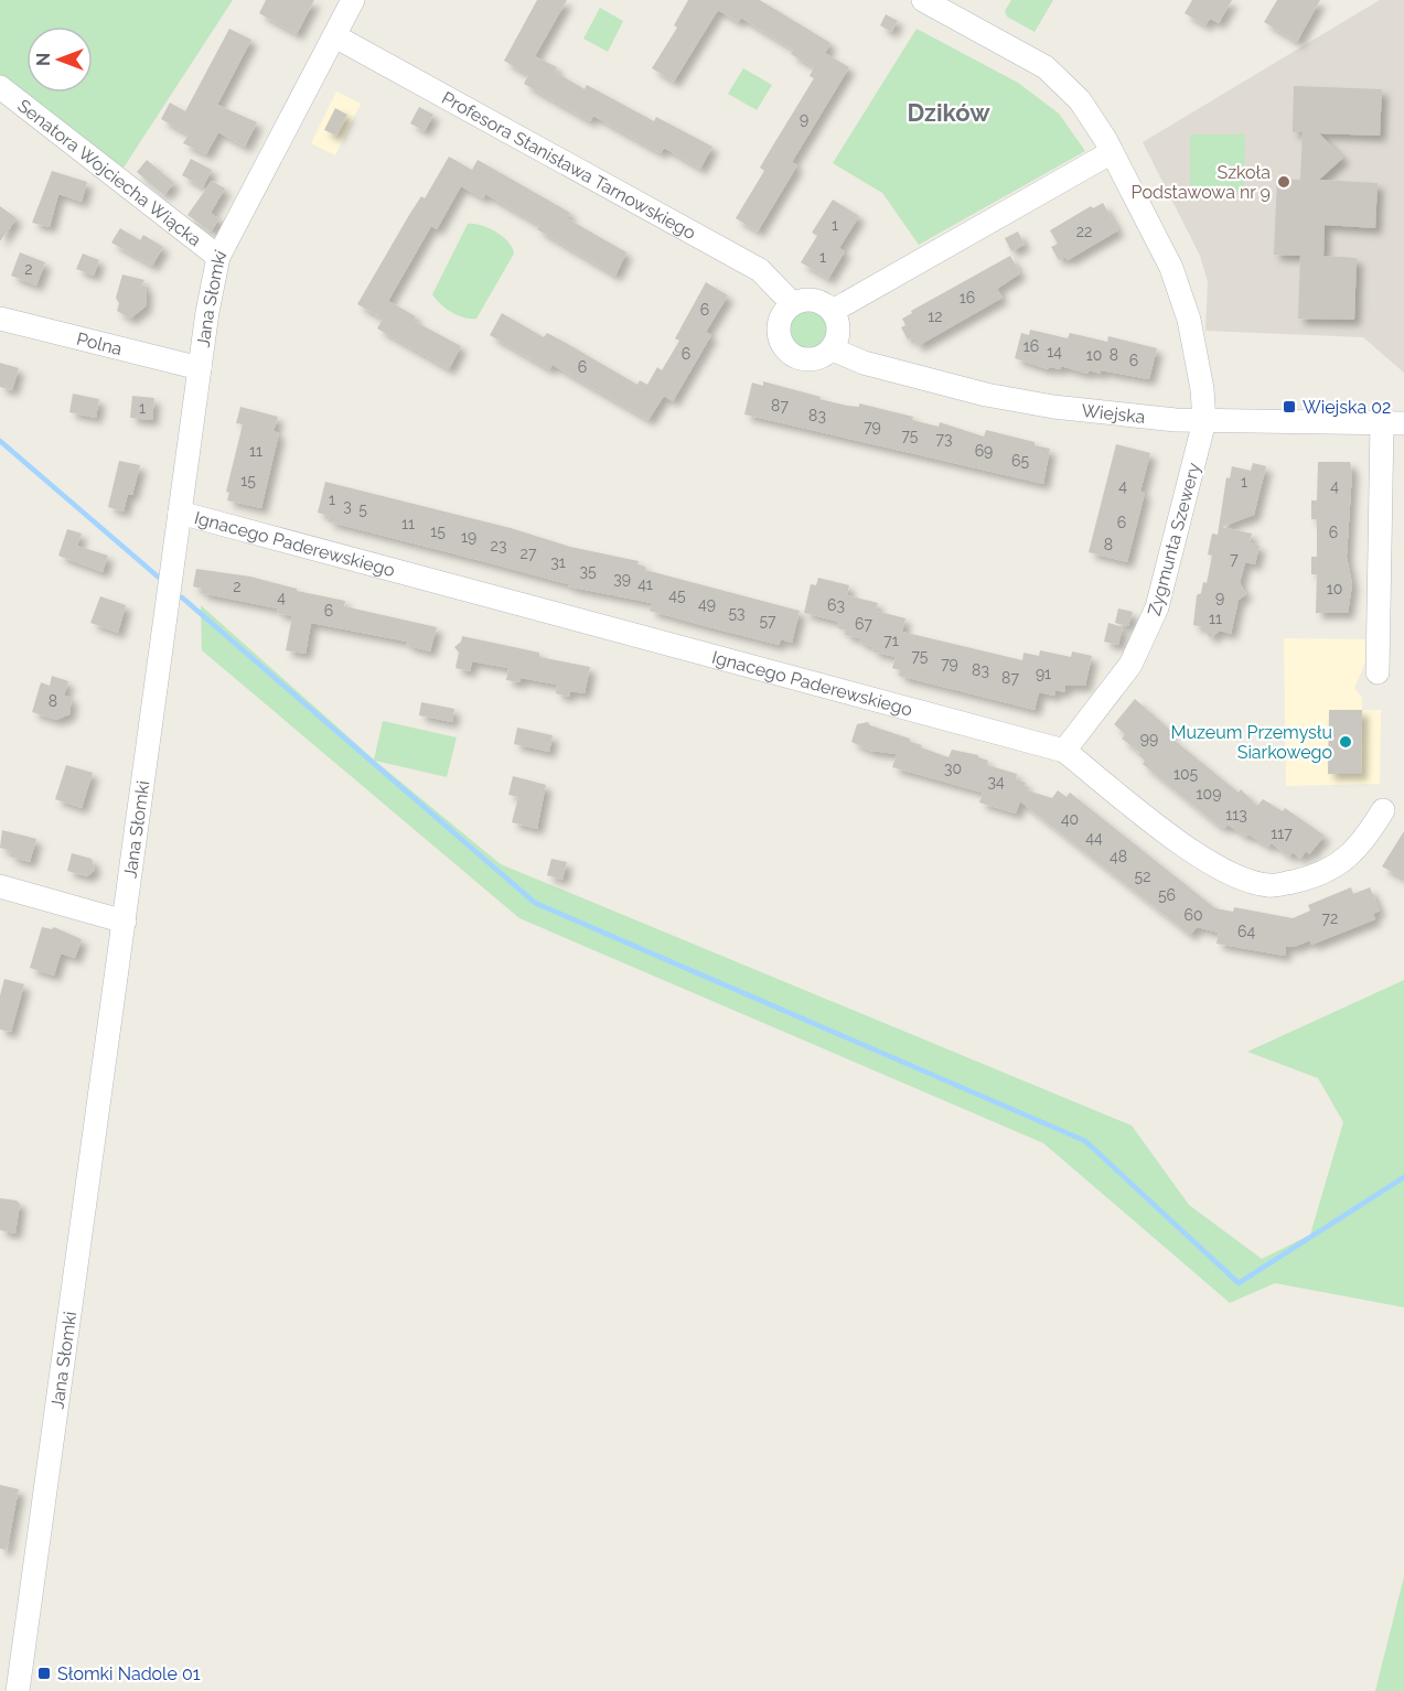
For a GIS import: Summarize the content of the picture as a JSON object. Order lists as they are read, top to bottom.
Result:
{
  "streets": {
    "street": [
      "Profesora Stanisława Tarnowskiego",
      "Senatora Wojciecha Wiącka",
      "Jana Słomki",
      "Polna",
      "Wiejska",
      "Zygmunta Szewery",
      "Ignacego Paderewskiego"
    ]
  },
  "crossings": [
    ["Profesora Stanisława Tarnowskiego", "Jana Słomki"],
    ["Profesora Stanisława Tarnowskiego", "Wiejska"],
    ["Senatora Wojciecha Wiącka", "Jana Słomki"],
    ["Jana Słomki", "Polna"],
    ["Jana Słomki", "Ignacego Paderewskiego"],
    ["Wiejska", "Zygmunta Szewery"],
    ["Zygmunta Szewery", "Ignacego Paderewskiego"]
  ],
  "districts": ["Dzików"],
  "places": {
    "other": ["Szkoła Podstawowa nr 9", "Muzeum Przemysłu Siarkowego"],
    "transit": ["Wiejska 02", "Słomki Nadole 01"]
  },
  "house_numbers": [
    "9",
    "1",
    "22",
    "1",
    "2",
    "16",
    "6",
    "12",
    "16",
    "14",
    "6",
    "10",
    "8",
    "6",
    "6",
    "87",
    "1",
    "83",
    "79",
    "75",
    "73",
    "11",
    "69",
    "65",
    "15",
    "1",
    "4",
    "4",
    "1",
    "3",
    "5",
    "6",
    "11",
    "15",
    "6",
    "19",
    "8",
    "23",
    "27",
    "7",
    "31",
    "35",
    "39",
    "41",
    "2",
    "10",
    "45",
    "4",
    "9",
    "49",
    "63",
    "6",
    "53",
    "11",
    "57",
    "67",
    "71",
    "75",
    "79",
    "83",
    "91",
    "87",
    "8",
    "99",
    "30",
    "105",
    "34",
    "109",
    "113",
    "40",
    "117",
    "44",
    "48",
    "52",
    "56",
    "60",
    "72",
    "64"
  ],
  "north": "left"
}
